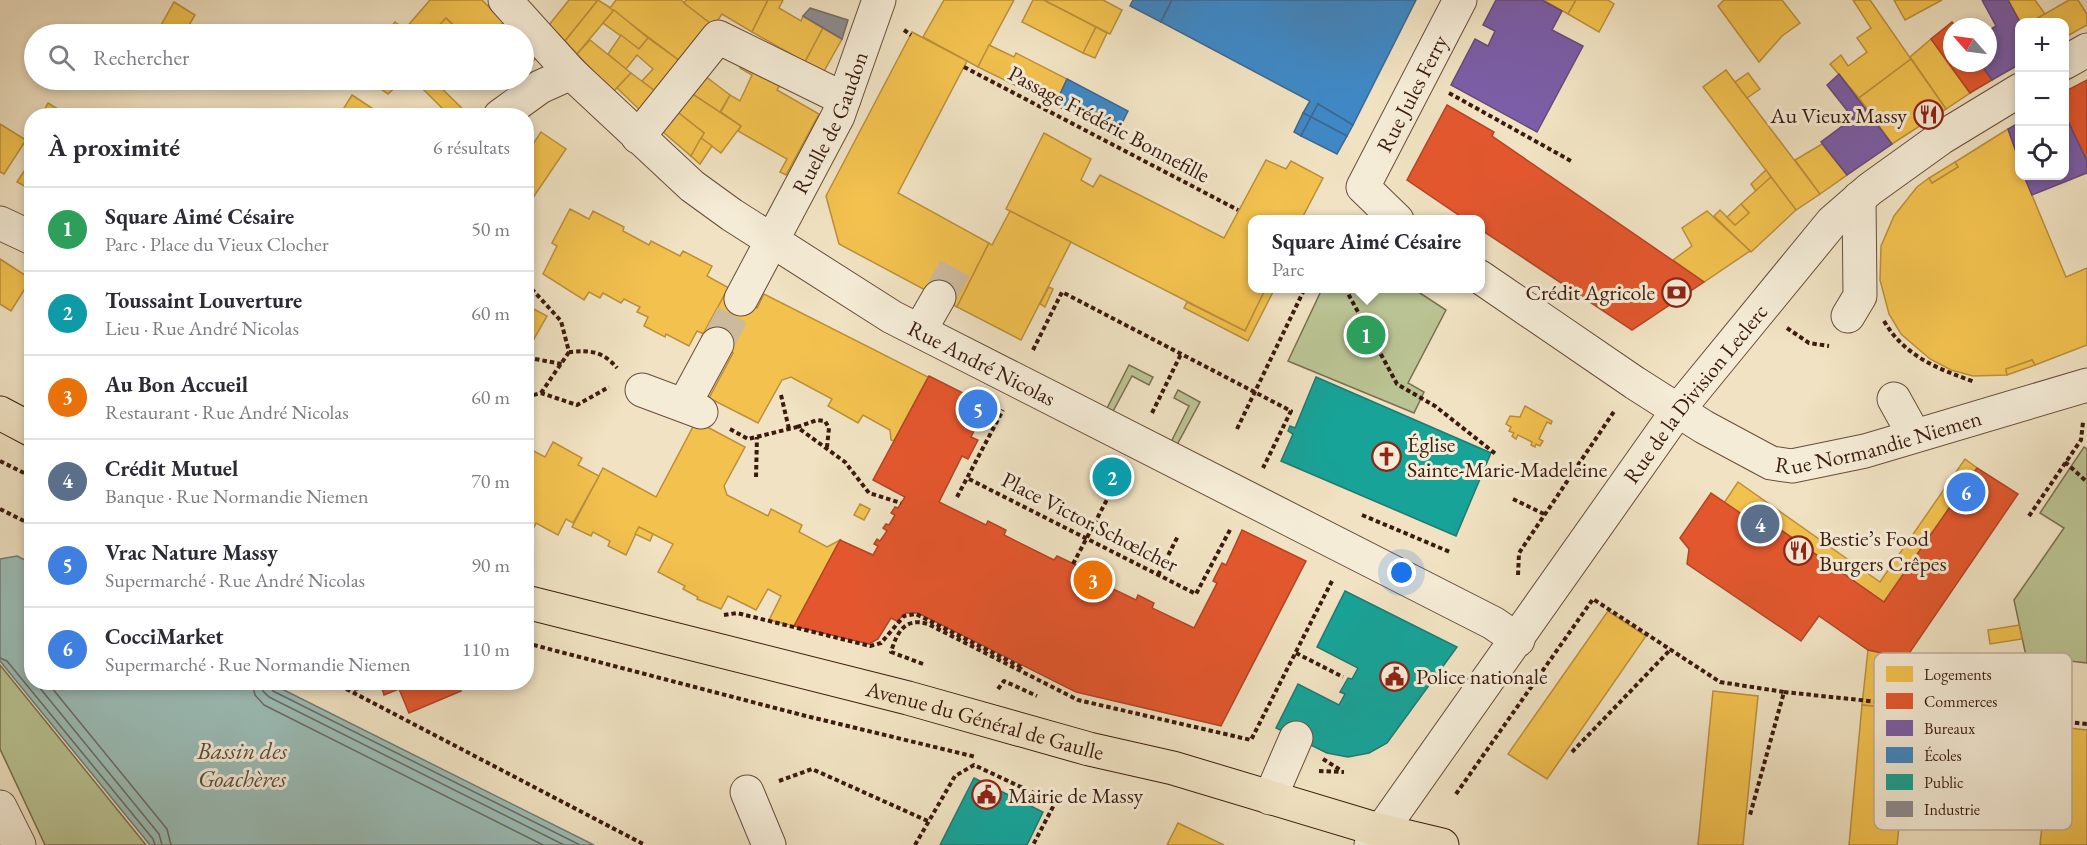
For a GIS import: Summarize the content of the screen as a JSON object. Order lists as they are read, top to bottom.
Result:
{
  "streets": {
    "main road": ["Avenue du Général de Gaulle"],
    "street": [
      "Rue Jules Ferry",
      "Ruelle de Gaudon",
      "Rue André Nicolas",
      "Rue de la Division Leclerc",
      "Rue Normandie Niemen"
    ],
    "path": ["Passage Frédéric Bonnefille", "Place Victor Schœlcher"]
  },
  "crossings": [
    ["Ruelle de Gaudon", "Rue André Nicolas"],
    ["Rue André Nicolas", "Rue de la Division Leclerc"],
    ["Rue de la Division Leclerc", "Rue Normandie Niemen"],
    ["Rue de la Division Leclerc", "Avenue du Général de Gaulle"]
  ],
  "water": ["Bassin des Goachères"],
  "places": {
    "restaurant": ["Au Vieux Massy", "Bestie’s Food Burgers Crêpes"],
    "bank": ["Crédit Agricole"],
    "church": ["Église Sainte-Marie-Madeleine"],
    "public building": ["Police nationale", "Mairie de Massy"]
  },
  "legend": [
    "Logements",
    "Commerces",
    "Bureaux",
    "Écoles",
    "Public",
    "Industrie"
  ],
  "north": "top left",
  "page": {
    "map_buttons": ["+", "−"],
    "search": "Rechercher",
    "heading": ["À proximité", "6 résultats"],
    "list": [
      {
        "mark": "1",
        "name": "Square Aimé Césaire",
        "note": "Parc · Place du Vieux Clocher",
        "value": "50 m"
      },
      {
        "mark": "2",
        "name": "Toussaint Louverture",
        "note": "Lieu · Rue André Nicolas",
        "value": "60 m"
      },
      {
        "mark": "3",
        "name": "Au Bon Accueil",
        "note": "Restaurant · Rue André Nicolas",
        "value": "60 m"
      },
      {
        "mark": "4",
        "name": "Crédit Mutuel",
        "note": "Banque · Rue Normandie Niemen",
        "value": "70 m"
      },
      {
        "mark": "5",
        "name": "Vrac Nature Massy",
        "note": "Supermarché · Rue André Nicolas",
        "value": "90 m"
      },
      {
        "mark": "6",
        "name": "CocciMarket",
        "note": "Supermarché · Rue Normandie Niemen",
        "value": "110 m"
      }
    ],
    "popup": ["Square Aimé Césaire", "Parc"],
    "pins": [
      "1",
      "5",
      "2",
      "6",
      "4",
      "3"
    ]
  }
}
